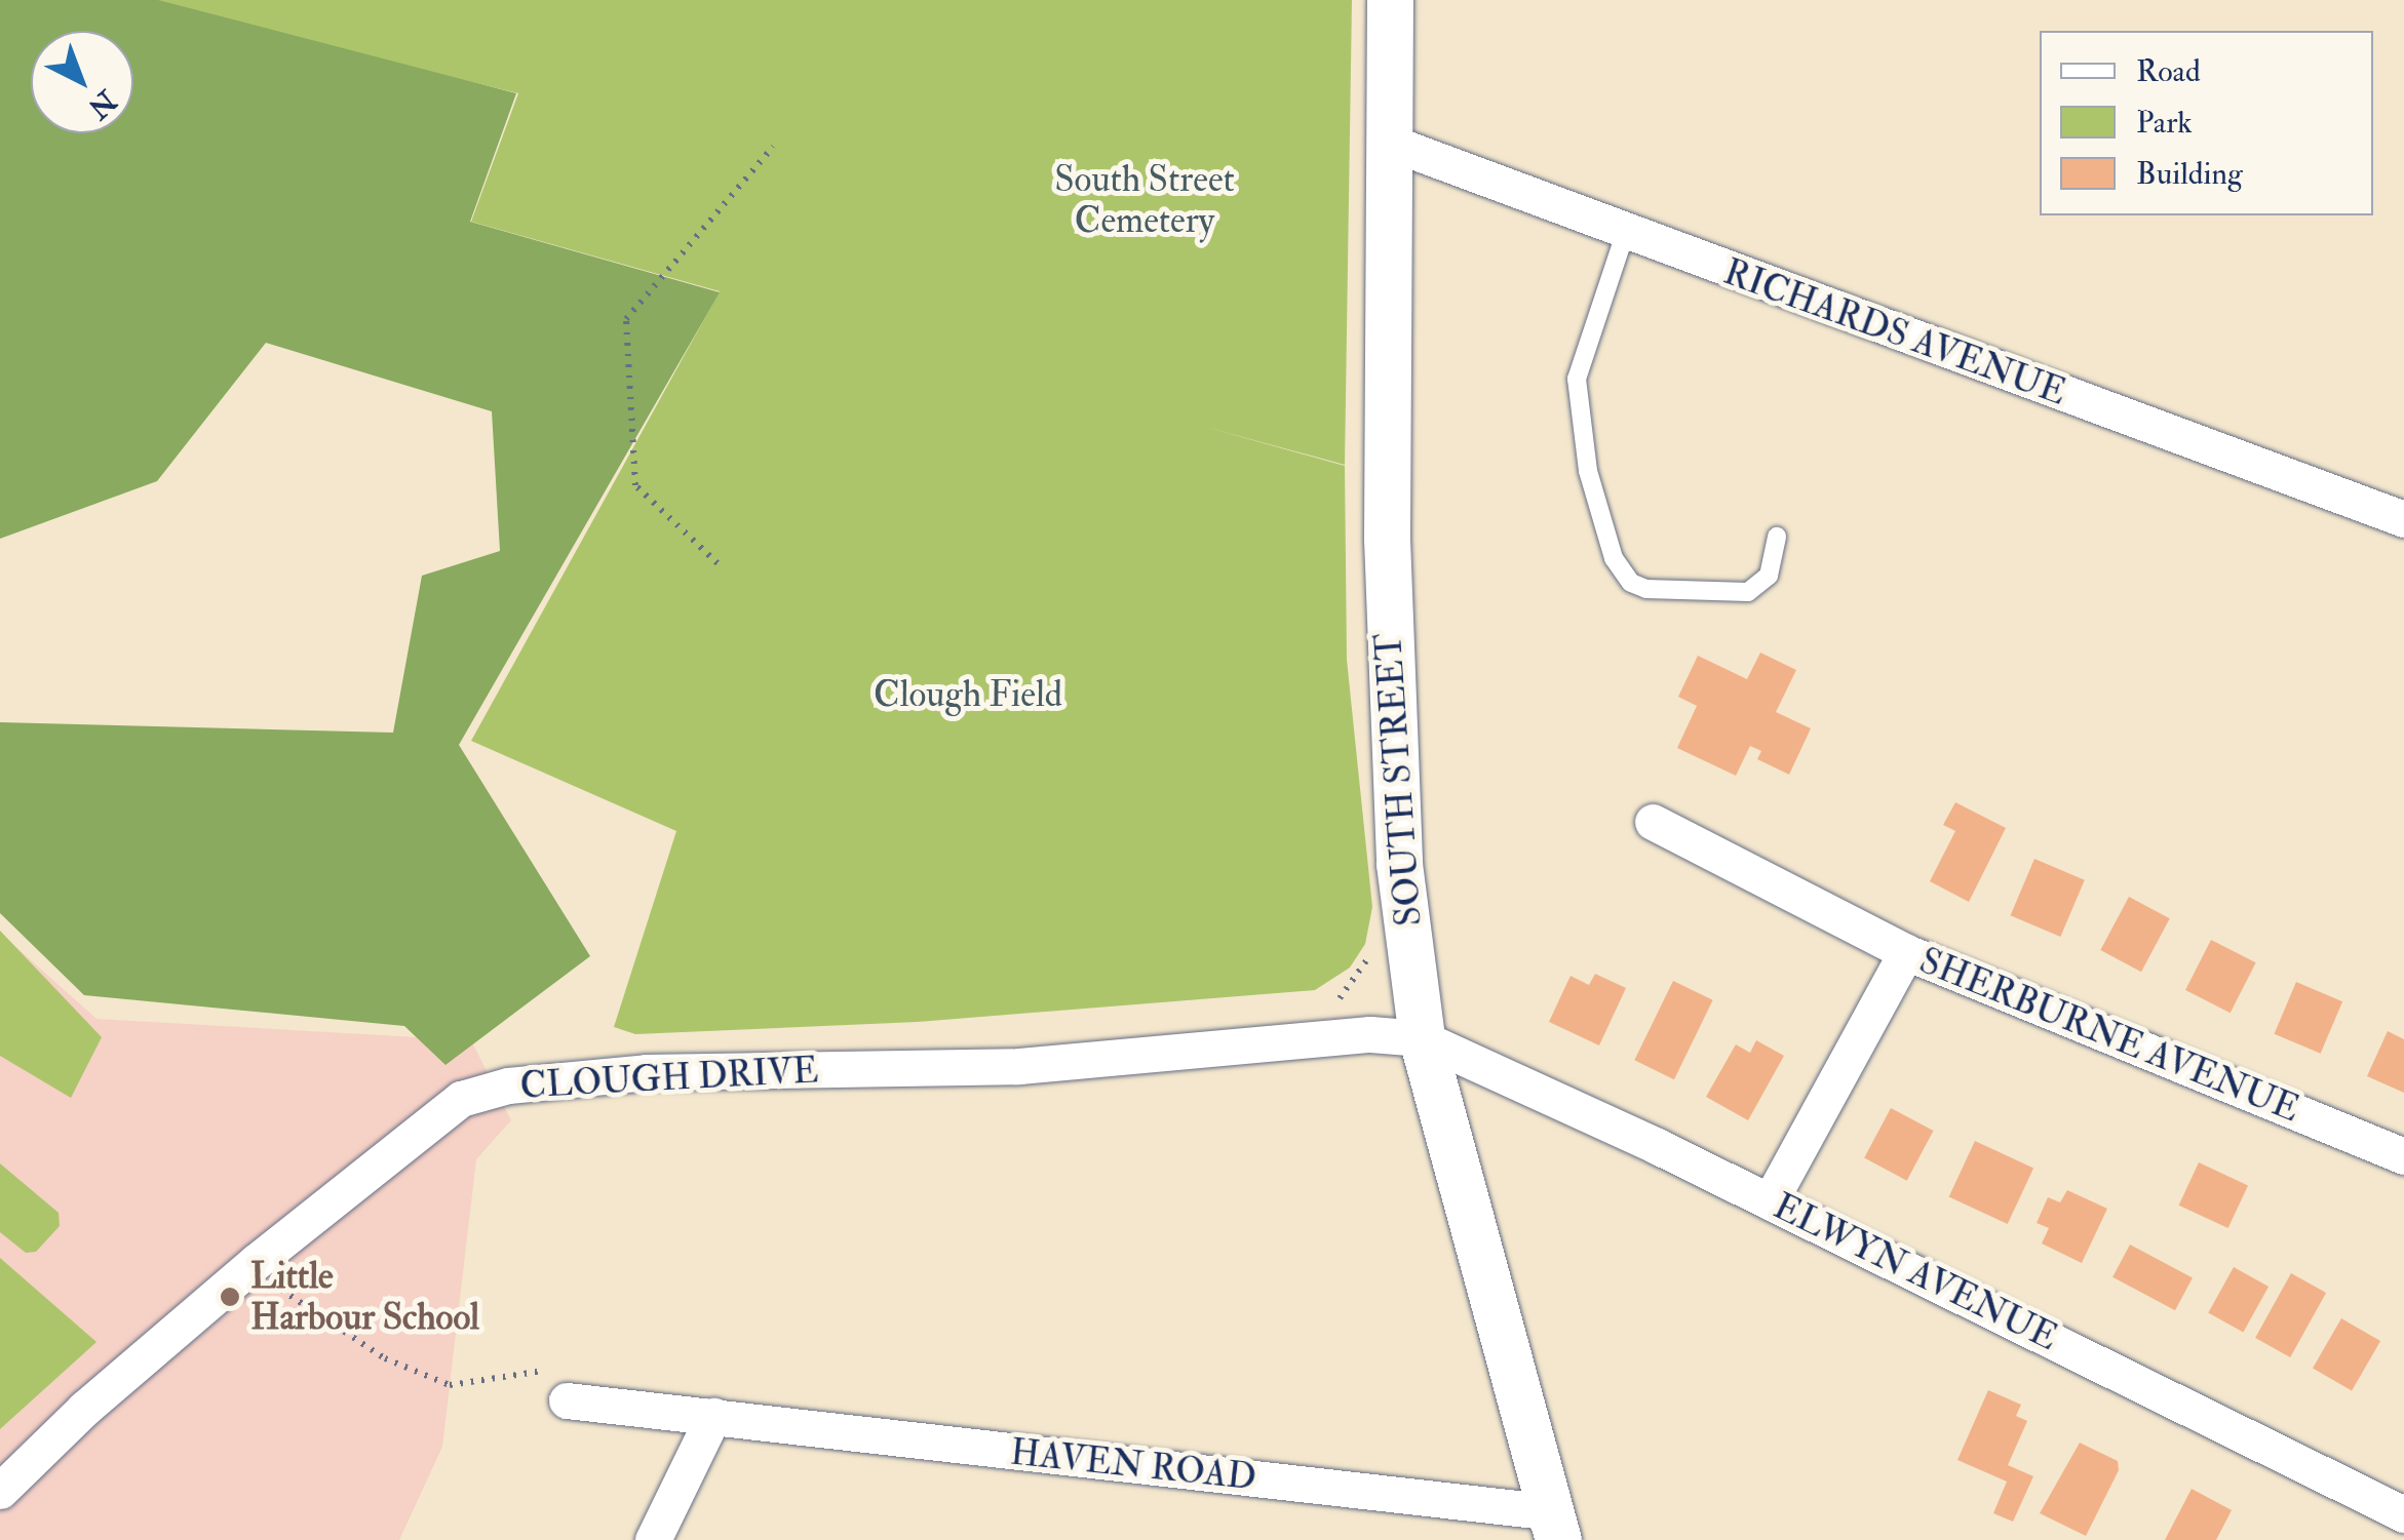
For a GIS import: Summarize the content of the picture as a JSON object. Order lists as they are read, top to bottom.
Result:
{
  "streets": {
    "street": [
      "RICHARDS AVENUE",
      "SOUTH STREET",
      "SHERBURNE AVENUE",
      "CLOUGH DRIVE",
      "ELWYN AVENUE",
      "HAVEN ROAD"
    ]
  },
  "crossings": [
    ["RICHARDS AVENUE", "SOUTH STREET"],
    ["SOUTH STREET", "CLOUGH DRIVE"],
    ["SOUTH STREET", "ELWYN AVENUE"],
    ["SOUTH STREET", "HAVEN ROAD"],
    ["SHERBURNE AVENUE", "ELWYN AVENUE"],
    ["CLOUGH DRIVE", "ELWYN AVENUE"]
  ],
  "parks": ["South Street Cemetery", "Clough Field"],
  "places": ["Little Harbour School"],
  "legend": ["Road", "Park", "Building"],
  "north": "bottom right"
}
